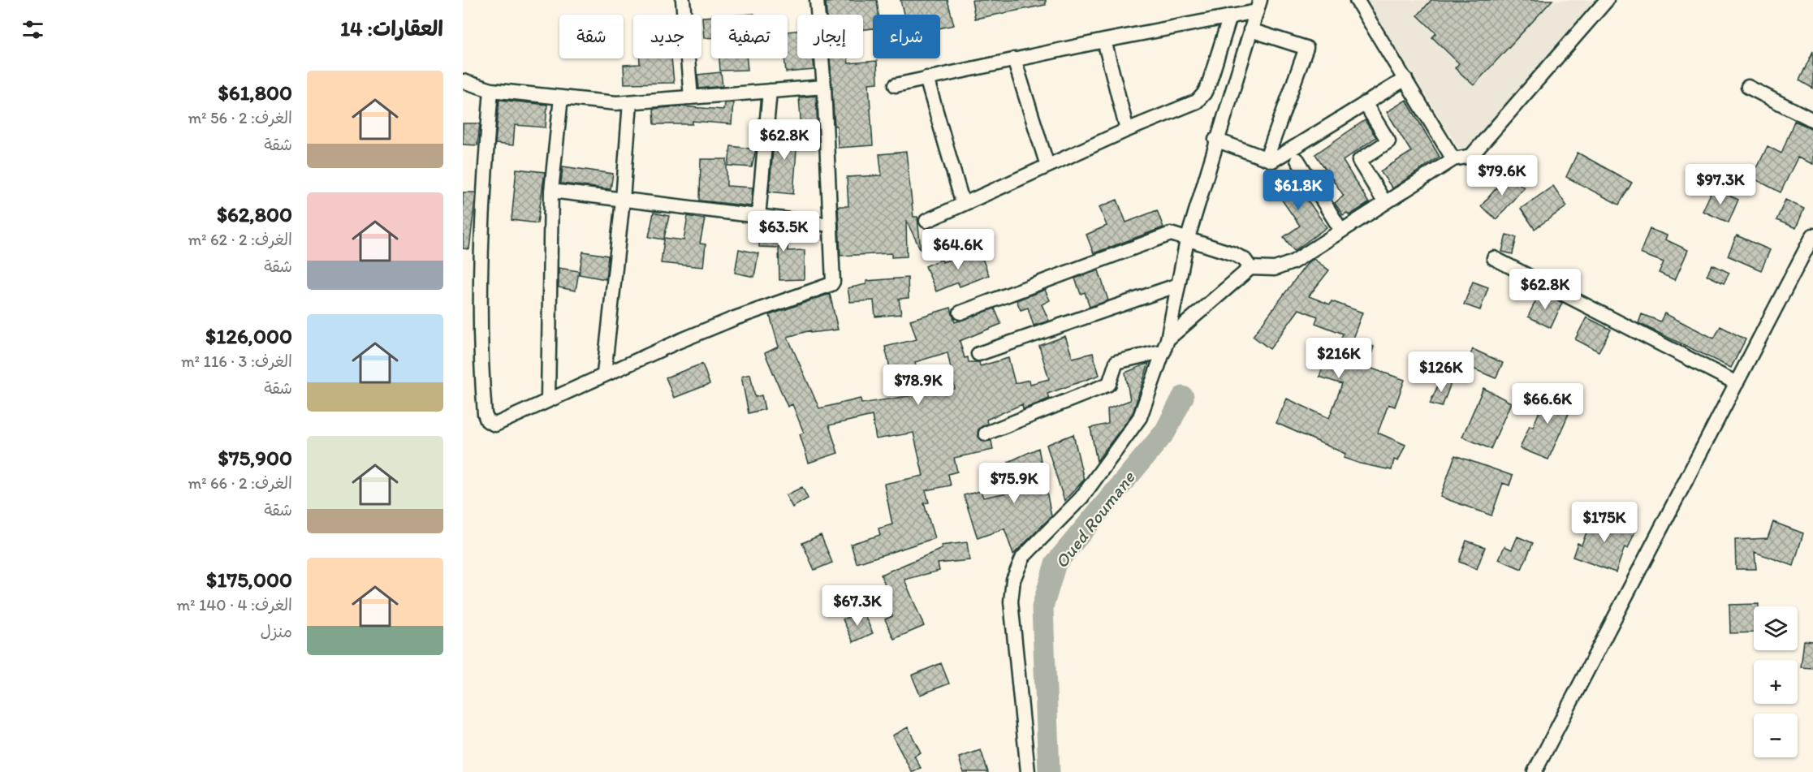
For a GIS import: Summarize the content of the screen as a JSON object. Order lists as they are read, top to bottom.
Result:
{
  "water": ["Oued Roumane"],
  "page": {
    "heading": "العقارات: 14",
    "chip": [
      "شراء",
      "إيجار",
      "تصفية",
      "جديد",
      "شقة"
    ],
    "list": [
      {
        "name": "$61,800",
        "note": "الغرف: 2 · 56 m² · شقة"
      },
      {
        "name": "$62,800",
        "note": "الغرف: 2 · 62 m² · شقة"
      },
      {
        "name": "$126,000",
        "note": "الغرف: 3 · 116 m² · شقة"
      },
      {
        "name": "$75,900",
        "note": "الغرف: 2 · 66 m² · شقة"
      },
      {
        "name": "$175,000",
        "note": "الغرف: 4 · 140 m² · منزل"
      }
    ],
    "price": [
      "$62.8K",
      "$79.6K",
      "$97.3K",
      "$61.8K",
      "$63.5K",
      "$64.6K",
      "$62.8K",
      "$216K",
      "$126K",
      "$78.9K",
      "$66.6K",
      "$75.9K",
      "$175K",
      "$67.3K"
    ],
    "map_buttons": ["+", "−"]
  }
}
